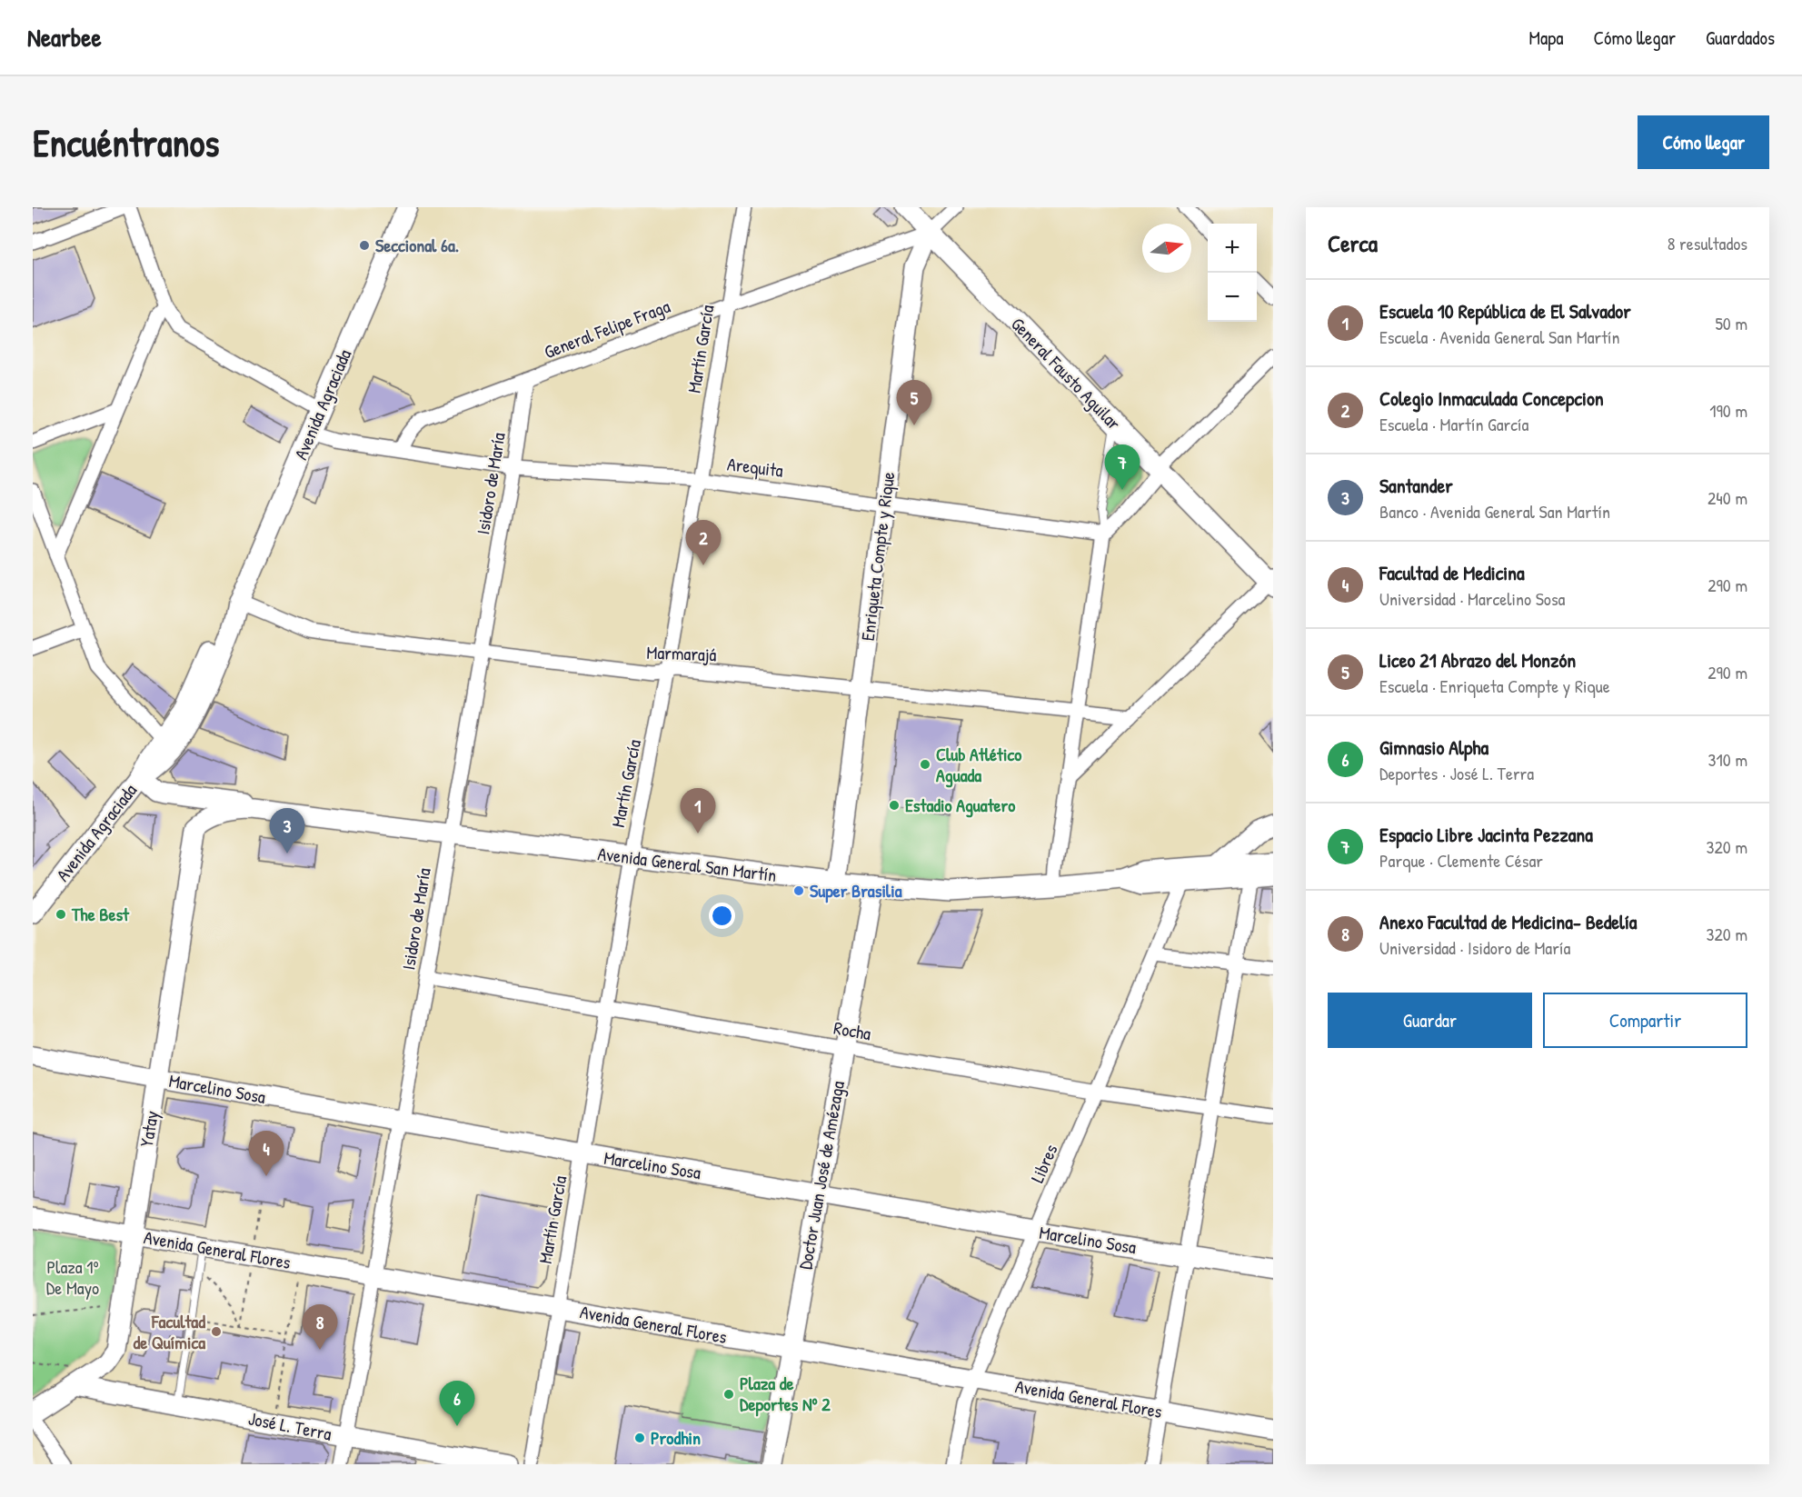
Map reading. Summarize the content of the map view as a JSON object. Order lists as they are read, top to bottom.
{
  "streets": {
    "street": [
      "General Felipe Fraga",
      "Martín García",
      "General Fausto Aguilar",
      "Avenida Agraciada",
      "Arequita",
      "Isidoro de María",
      "Enriqueta Compte y Rique",
      "Marmarajá",
      "Avenida General San Martín",
      "Rocha",
      "Marcelino Sosa",
      "Yatay",
      "Libres",
      "Doctor Juan José de Amézaga",
      "Avenida General Flores",
      "José L. Terra"
    ]
  },
  "crossings": [
    ["General Felipe Fraga", "Martín García"],
    ["General Felipe Fraga", "General Fausto Aguilar"],
    ["General Felipe Fraga", "Arequita"],
    ["General Felipe Fraga", "Isidoro de María"],
    ["General Felipe Fraga", "Enriqueta Compte y Rique"],
    ["Martín García", "Arequita"],
    ["Martín García", "Marmarajá"],
    ["Martín García", "Avenida General San Martín"],
    ["Martín García", "Rocha"],
    ["Martín García", "Marcelino Sosa"],
    ["Martín García", "Avenida General Flores"],
    ["General Fausto Aguilar", "Enriqueta Compte y Rique"],
    ["Avenida Agraciada", "Marmarajá"],
    ["Avenida Agraciada", "Avenida General San Martín"],
    ["Arequita", "Isidoro de María"],
    ["Arequita", "Enriqueta Compte y Rique"],
    ["Isidoro de María", "Marmarajá"],
    ["Isidoro de María", "Avenida General San Martín"],
    ["Isidoro de María", "Rocha"],
    ["Isidoro de María", "Marcelino Sosa"],
    ["Isidoro de María", "Avenida General Flores"],
    ["Isidoro de María", "José L. Terra"],
    ["Enriqueta Compte y Rique", "Marmarajá"],
    ["Enriqueta Compte y Rique", "Avenida General San Martín"],
    ["Avenida General San Martín", "Yatay"],
    ["Avenida General San Martín", "Libres"],
    ["Avenida General San Martín", "Doctor Juan José de Amézaga"],
    ["Rocha", "Libres"],
    ["Rocha", "Doctor Juan José de Amézaga"],
    ["Marcelino Sosa", "Yatay"],
    ["Marcelino Sosa", "Libres"],
    ["Marcelino Sosa", "Doctor Juan José de Amézaga"],
    ["Yatay", "Avenida General Flores"],
    ["Yatay", "José L. Terra"],
    ["Libres", "Avenida General Flores"],
    ["Doctor Juan José de Amézaga", "Avenida General Flores"]
  ],
  "parks": ["Plaza 1º De Mayo"],
  "places": [
    "Seccional 6a.",
    "Club Atlético Aguada",
    "Estadio Aguatero",
    "Super Brasilia",
    "The Best",
    "Facultad de Química",
    "Plaza de Deportes Nº 2",
    "Prodhin"
  ],
  "north": "right",
  "page": {
    "header": "Nearbee",
    "nav": ["Mapa", "Cómo llegar", "Guardados"],
    "buttons": [
      "Cómo llegar",
      ["Guardar", "Compartir"]
    ],
    "title": "Encuéntranos",
    "heading": ["Cerca", "8 resultados"],
    "map_buttons": ["+", "−"],
    "list": [
      {
        "mark": "1",
        "name": "Escuela 10 República de El Salvador",
        "note": "Escuela · Avenida General San Martín",
        "value": "50 m"
      },
      {
        "mark": "2",
        "name": "Colegio Inmaculada Concepcion",
        "note": "Escuela · Martín García",
        "value": "190 m"
      },
      {
        "mark": "3",
        "name": "Santander",
        "note": "Banco · Avenida General San Martín",
        "value": "240 m"
      },
      {
        "mark": "4",
        "name": "Facultad de Medicina",
        "note": "Universidad · Marcelino Sosa",
        "value": "290 m"
      },
      {
        "mark": "5",
        "name": "Liceo 21 Abrazo del Monzón",
        "note": "Escuela · Enriqueta Compte y Rique",
        "value": "290 m"
      },
      {
        "mark": "6",
        "name": "Gimnasio Alpha",
        "note": "Deportes · José L. Terra",
        "value": "310 m"
      },
      {
        "mark": "7",
        "name": "Espacio Libre Jacinta Pezzana",
        "note": "Parque · Clemente César",
        "value": "320 m"
      },
      {
        "mark": "8",
        "name": "Anexo Facultad de Medicina- Bedelía",
        "note": "Universidad · Isidoro de María",
        "value": "320 m"
      }
    ],
    "pins": [
      "5",
      "7",
      "2",
      "1",
      "3",
      "4",
      "8",
      "6"
    ]
  }
}
